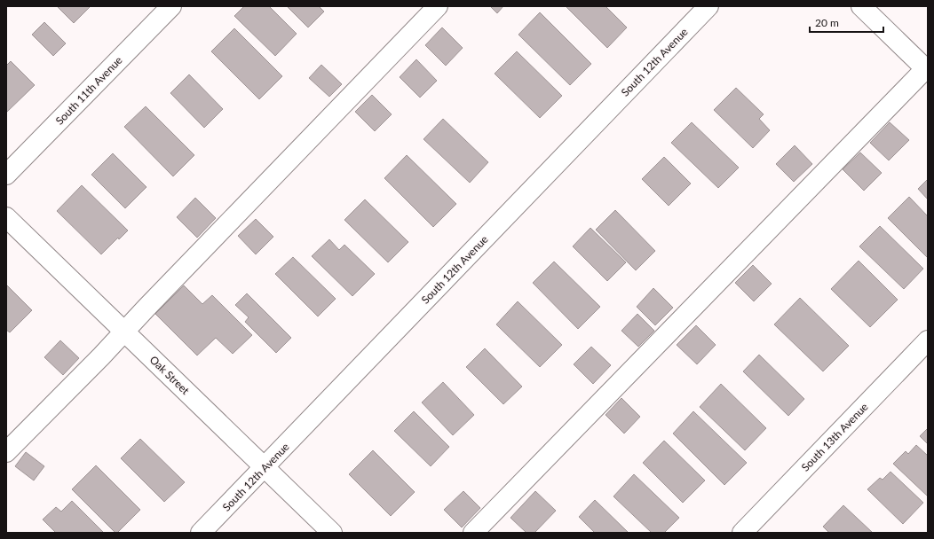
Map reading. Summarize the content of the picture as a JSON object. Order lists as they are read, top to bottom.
{
  "streets": {
    "street": [
      "South 12th Avenue",
      "South 11th Avenue",
      "Oak Street",
      "South 13th Avenue"
    ]
  },
  "crossings": [
    ["South 12th Avenue", "Oak Street"]
  ],
  "scale_bar": "20 m"
}
